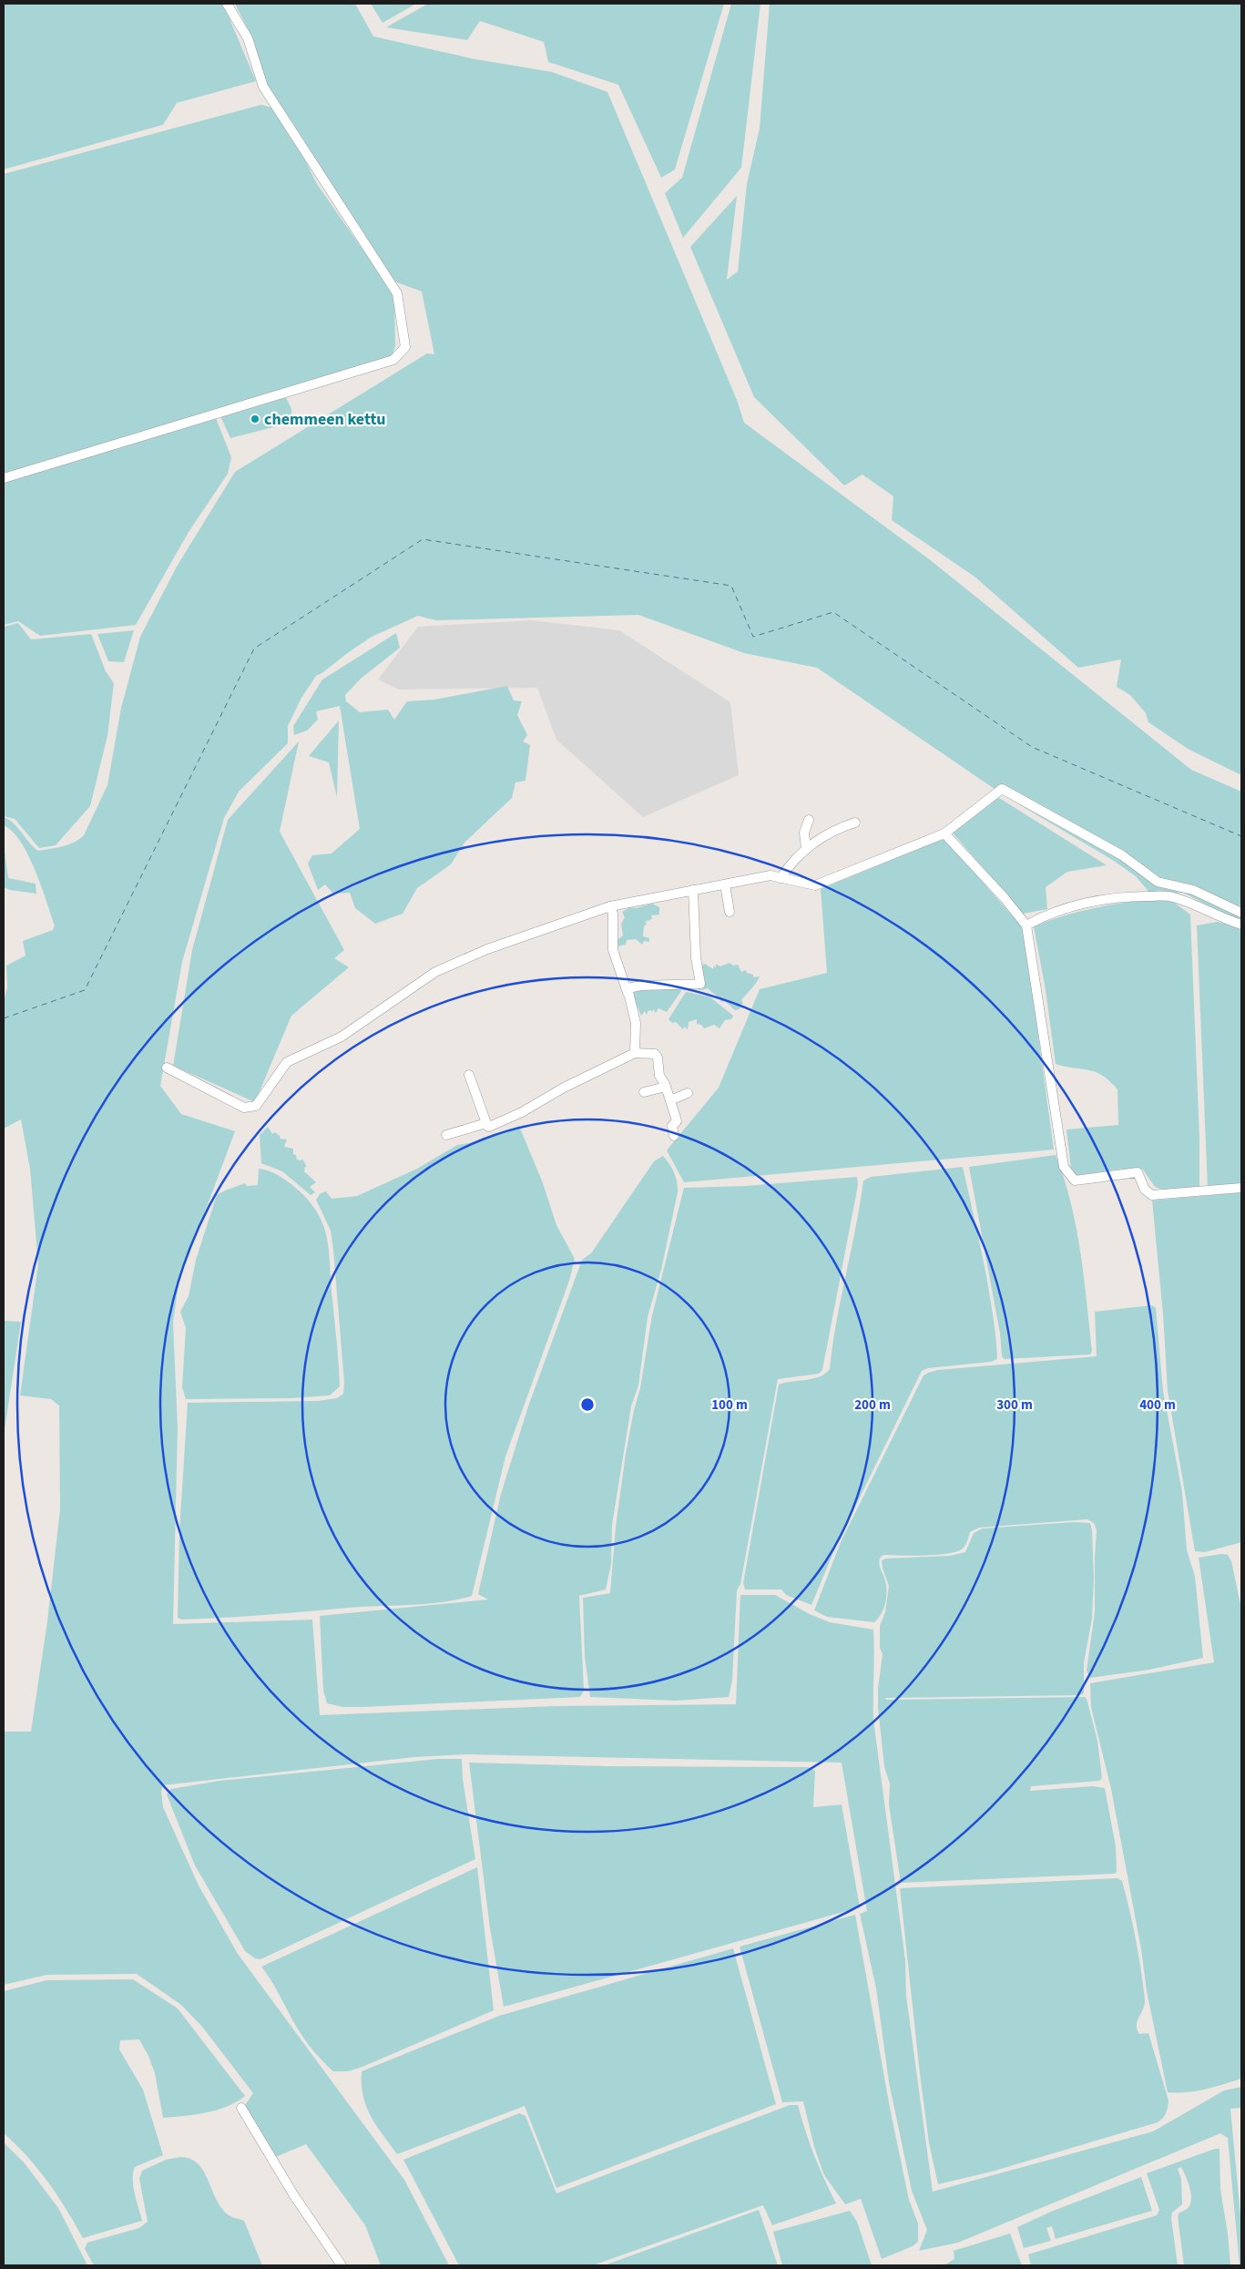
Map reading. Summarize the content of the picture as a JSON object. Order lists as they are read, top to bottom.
{
  "places": ["chemmeen kettu"],
  "rings": [
    "100 m",
    "200 m",
    "300 m",
    "400 m"
  ]
}
